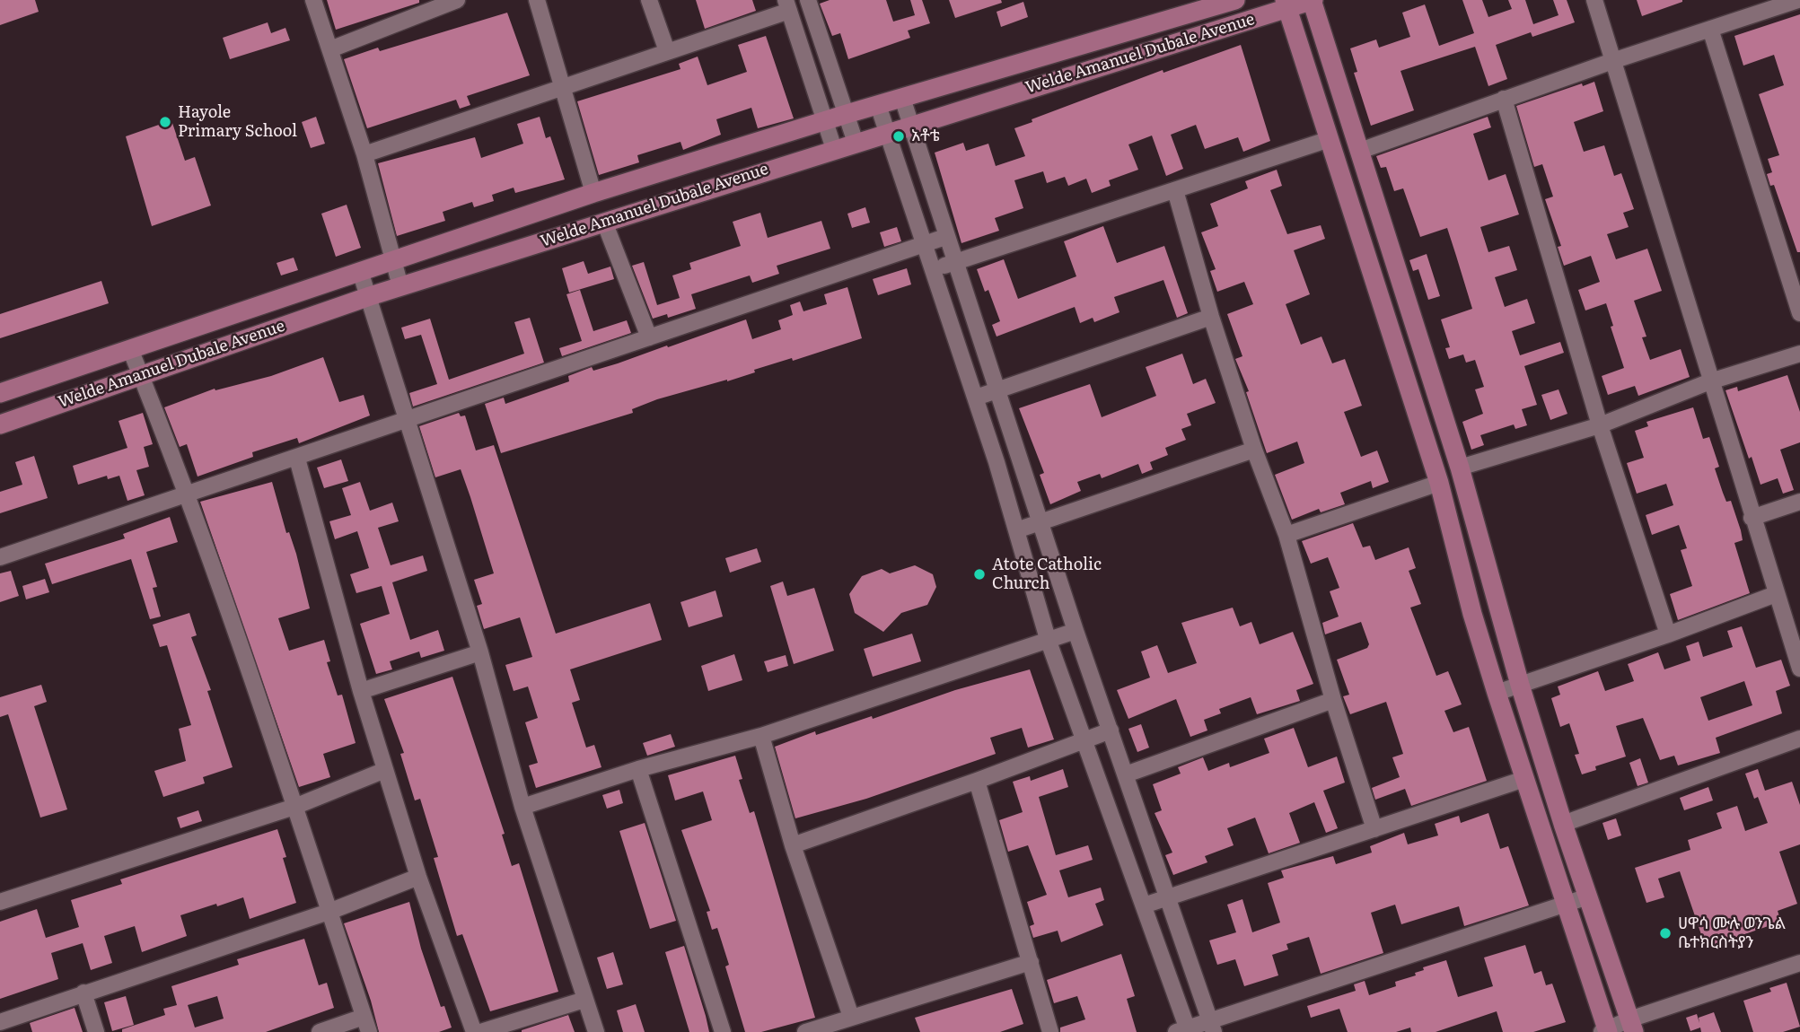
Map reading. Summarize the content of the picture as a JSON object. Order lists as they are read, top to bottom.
{
  "streets": {
    "main road": ["Welde Amanuel Dubale Avenue"]
  },
  "places": [
    "Hayole Primary School",
    "አቶቴ",
    "Atote Catholic Church",
    "ሀዋሳ ሙሉ ወንጌል ቤተክርስትያን"
  ]
}
